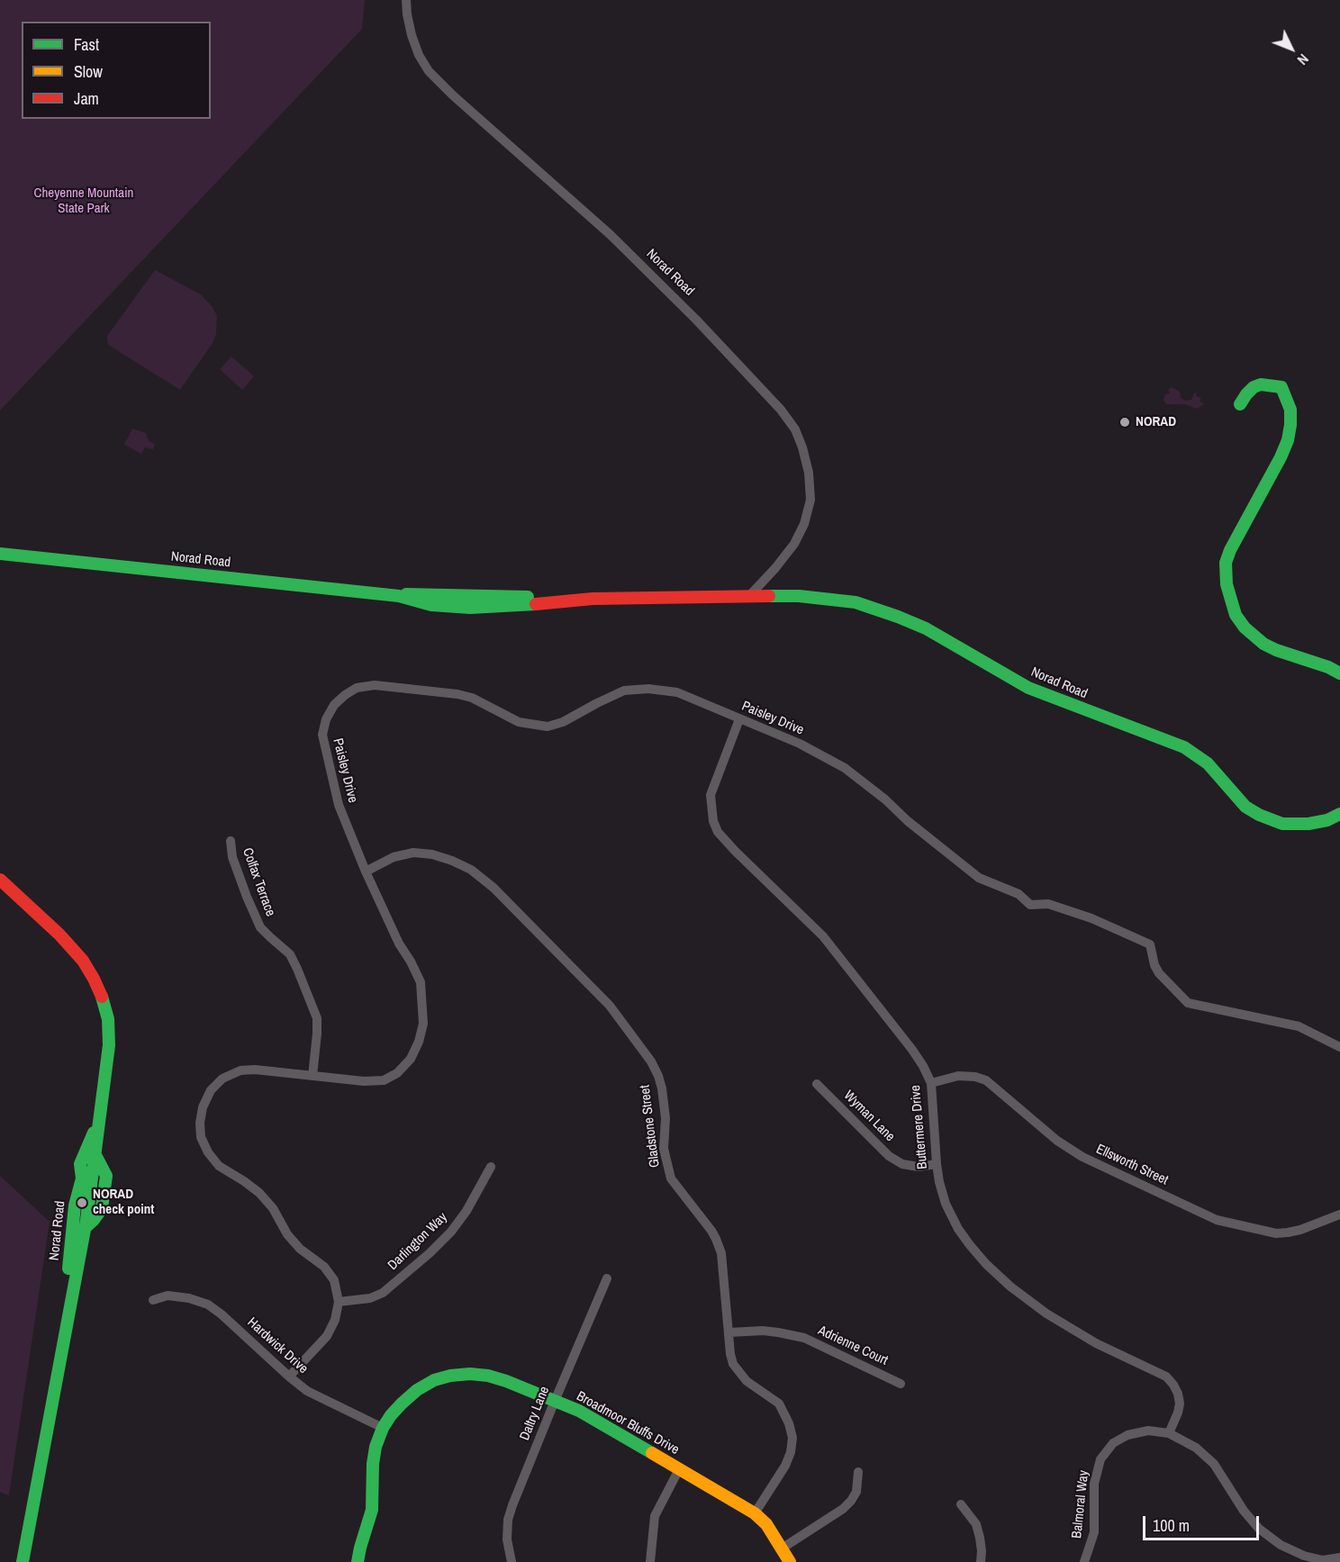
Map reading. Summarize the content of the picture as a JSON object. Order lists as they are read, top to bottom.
{
  "streets": {
    "street": [
      "Norad Road",
      "Paisley Drive",
      "Colfax Terrace",
      "Wyman Lane",
      "Gladstone Street",
      "Buttermere Drive",
      "Ellsworth Street",
      "Darlington Way",
      "Hardwick Drive",
      "Adrienne Court",
      "Daltry Lane",
      "Broadmoor Bluffs Drive",
      "Balmoral Way"
    ]
  },
  "crossings": [
    ["Paisley Drive", "Colfax Terrace"],
    ["Paisley Drive", "Gladstone Street"],
    ["Paisley Drive", "Buttermere Drive"],
    ["Paisley Drive", "Darlington Way"],
    ["Wyman Lane", "Buttermere Drive"],
    ["Gladstone Street", "Adrienne Court"],
    ["Gladstone Street", "Broadmoor Bluffs Drive"],
    ["Buttermere Drive", "Ellsworth Street"],
    ["Buttermere Drive", "Balmoral Way"],
    ["Hardwick Drive", "Broadmoor Bluffs Drive"],
    ["Daltry Lane", "Broadmoor Bluffs Drive"]
  ],
  "parks": ["Cheyenne Mountain State Park"],
  "places": ["NORAD", "NORAD check point"],
  "legend": ["Fast", "Slow", "Jam"],
  "scale_bar": "100 m",
  "north": "bottom right"
}
